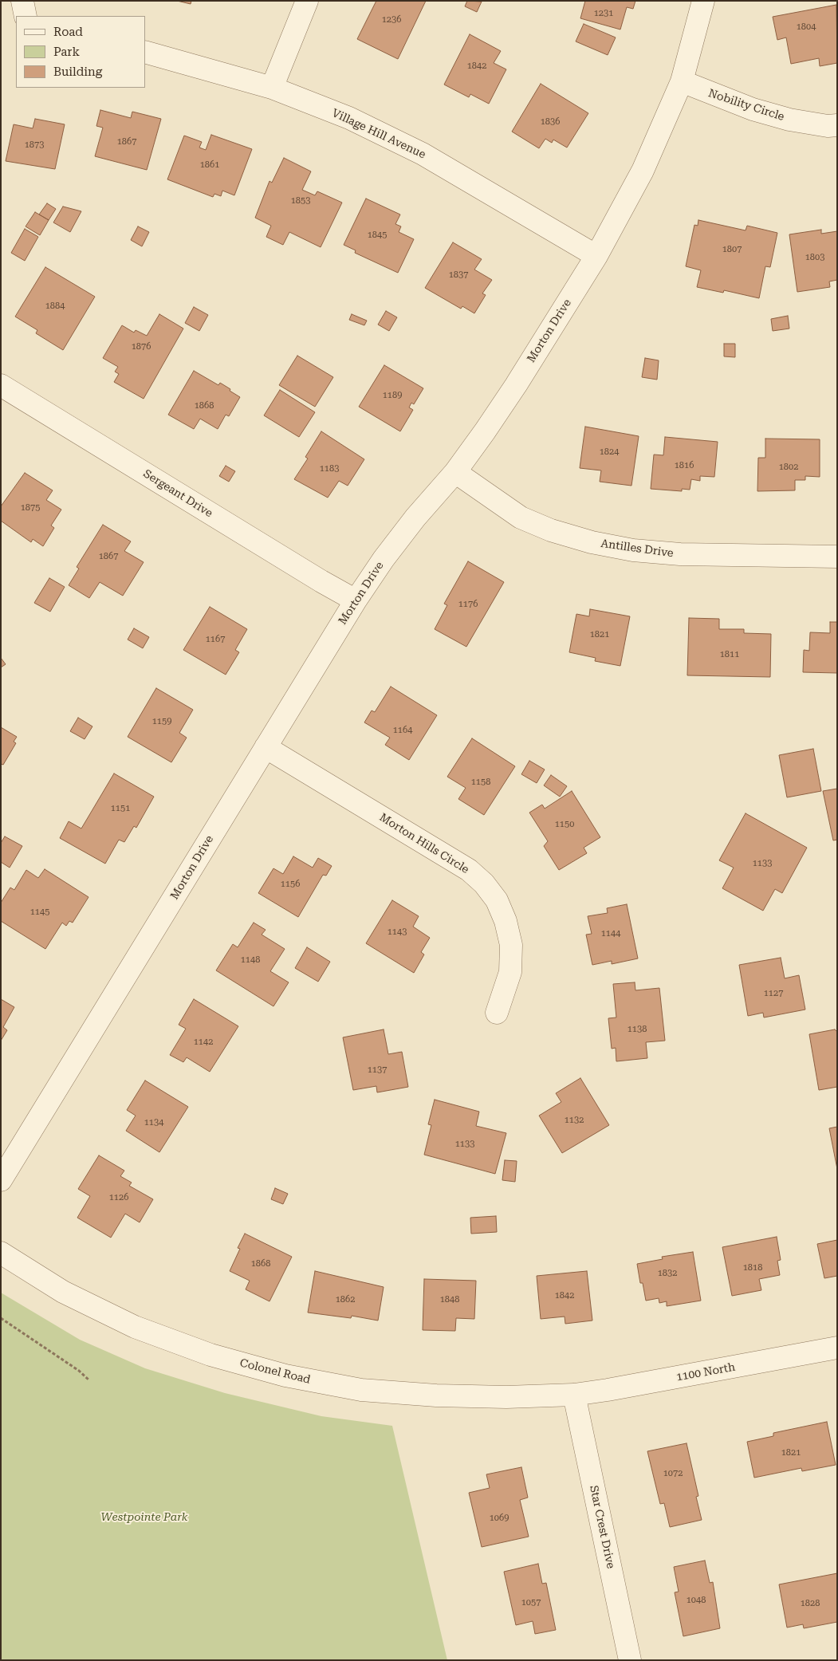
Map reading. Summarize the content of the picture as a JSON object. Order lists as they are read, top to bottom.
{
  "streets": {
    "street": [
      "Nobility Circle",
      "Village Hill Avenue",
      "Morton Drive",
      "Sergeant Drive",
      "Antilles Drive",
      "Morton Hills Circle",
      "Colonel Road",
      "1100 North",
      "Star Crest Drive"
    ]
  },
  "crossings": [
    ["Nobility Circle", "Morton Drive"],
    ["Village Hill Avenue", "Morton Drive"],
    ["Morton Drive", "Sergeant Drive"],
    ["Morton Drive", "Antilles Drive"],
    ["Morton Drive", "Morton Hills Circle"],
    ["Colonel Road", "1100 North"],
    ["Colonel Road", "Star Crest Drive"],
    ["1100 North", "Star Crest Drive"]
  ],
  "parks": ["Westpointe Park"],
  "house_numbers": [
    "1231",
    "1236",
    "1804",
    "1842",
    "1836",
    "1867",
    "1873",
    "1861",
    "1853",
    "1845",
    "1807",
    "1803",
    "1837",
    "1884",
    "1876",
    "1189",
    "1868",
    "1824",
    "1816",
    "1802",
    "1183",
    "1875",
    "1867",
    "1176",
    "1821",
    "1167",
    "1811",
    "1159",
    "1164",
    "1158",
    "1151",
    "1150",
    "1133",
    "1156",
    "1145",
    "1143",
    "1144",
    "1148",
    "1127",
    "1138",
    "1142",
    "1137",
    "1132",
    "1134",
    "1133",
    "1126",
    "1868",
    "1818",
    "1832",
    "1842",
    "1862",
    "1848",
    "1821",
    "1072",
    "1069",
    "1048",
    "1057",
    "1828"
  ],
  "legend": ["Road", "Park", "Building"]
}
